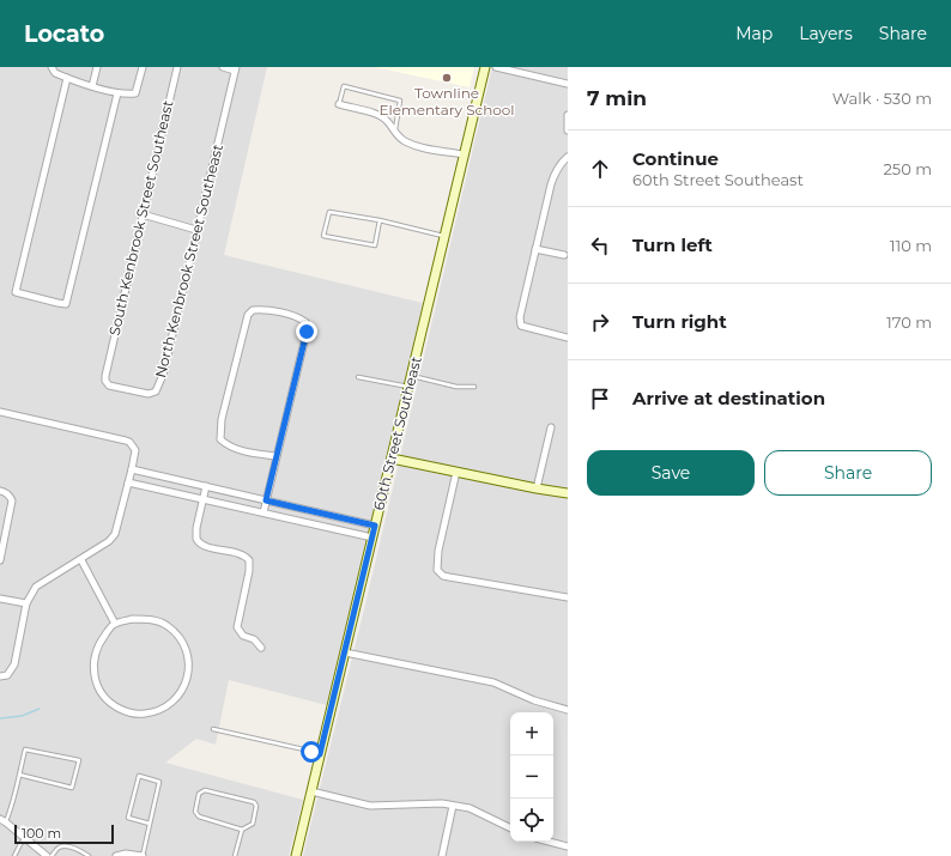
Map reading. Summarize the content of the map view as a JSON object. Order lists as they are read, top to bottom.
{
  "streets": {
    "main road": ["60th Street Southeast"],
    "street": ["South Kenbrook Street Southeast", "North Kenbrook Street Southeast"]
  },
  "crossings": [
    ["South Kenbrook Street Southeast", "North Kenbrook Street Southeast"]
  ],
  "places": ["Townline Elementary School"],
  "scale_bar": "100 m",
  "page": {
    "header": "Locato",
    "nav": ["Map", "Layers", "Share"],
    "heading": ["7 min", "Walk · 530 m"],
    "list": [
      ["Continue", "60th Street Southeast", "250 m"],
      ["Turn left", "110 m"],
      ["Turn right", "170 m"],
      "Arrive at destination"
    ],
    "buttons": ["Save", "Share"],
    "map_buttons": ["+", "−"],
    "scale": "100 m"
  }
}
